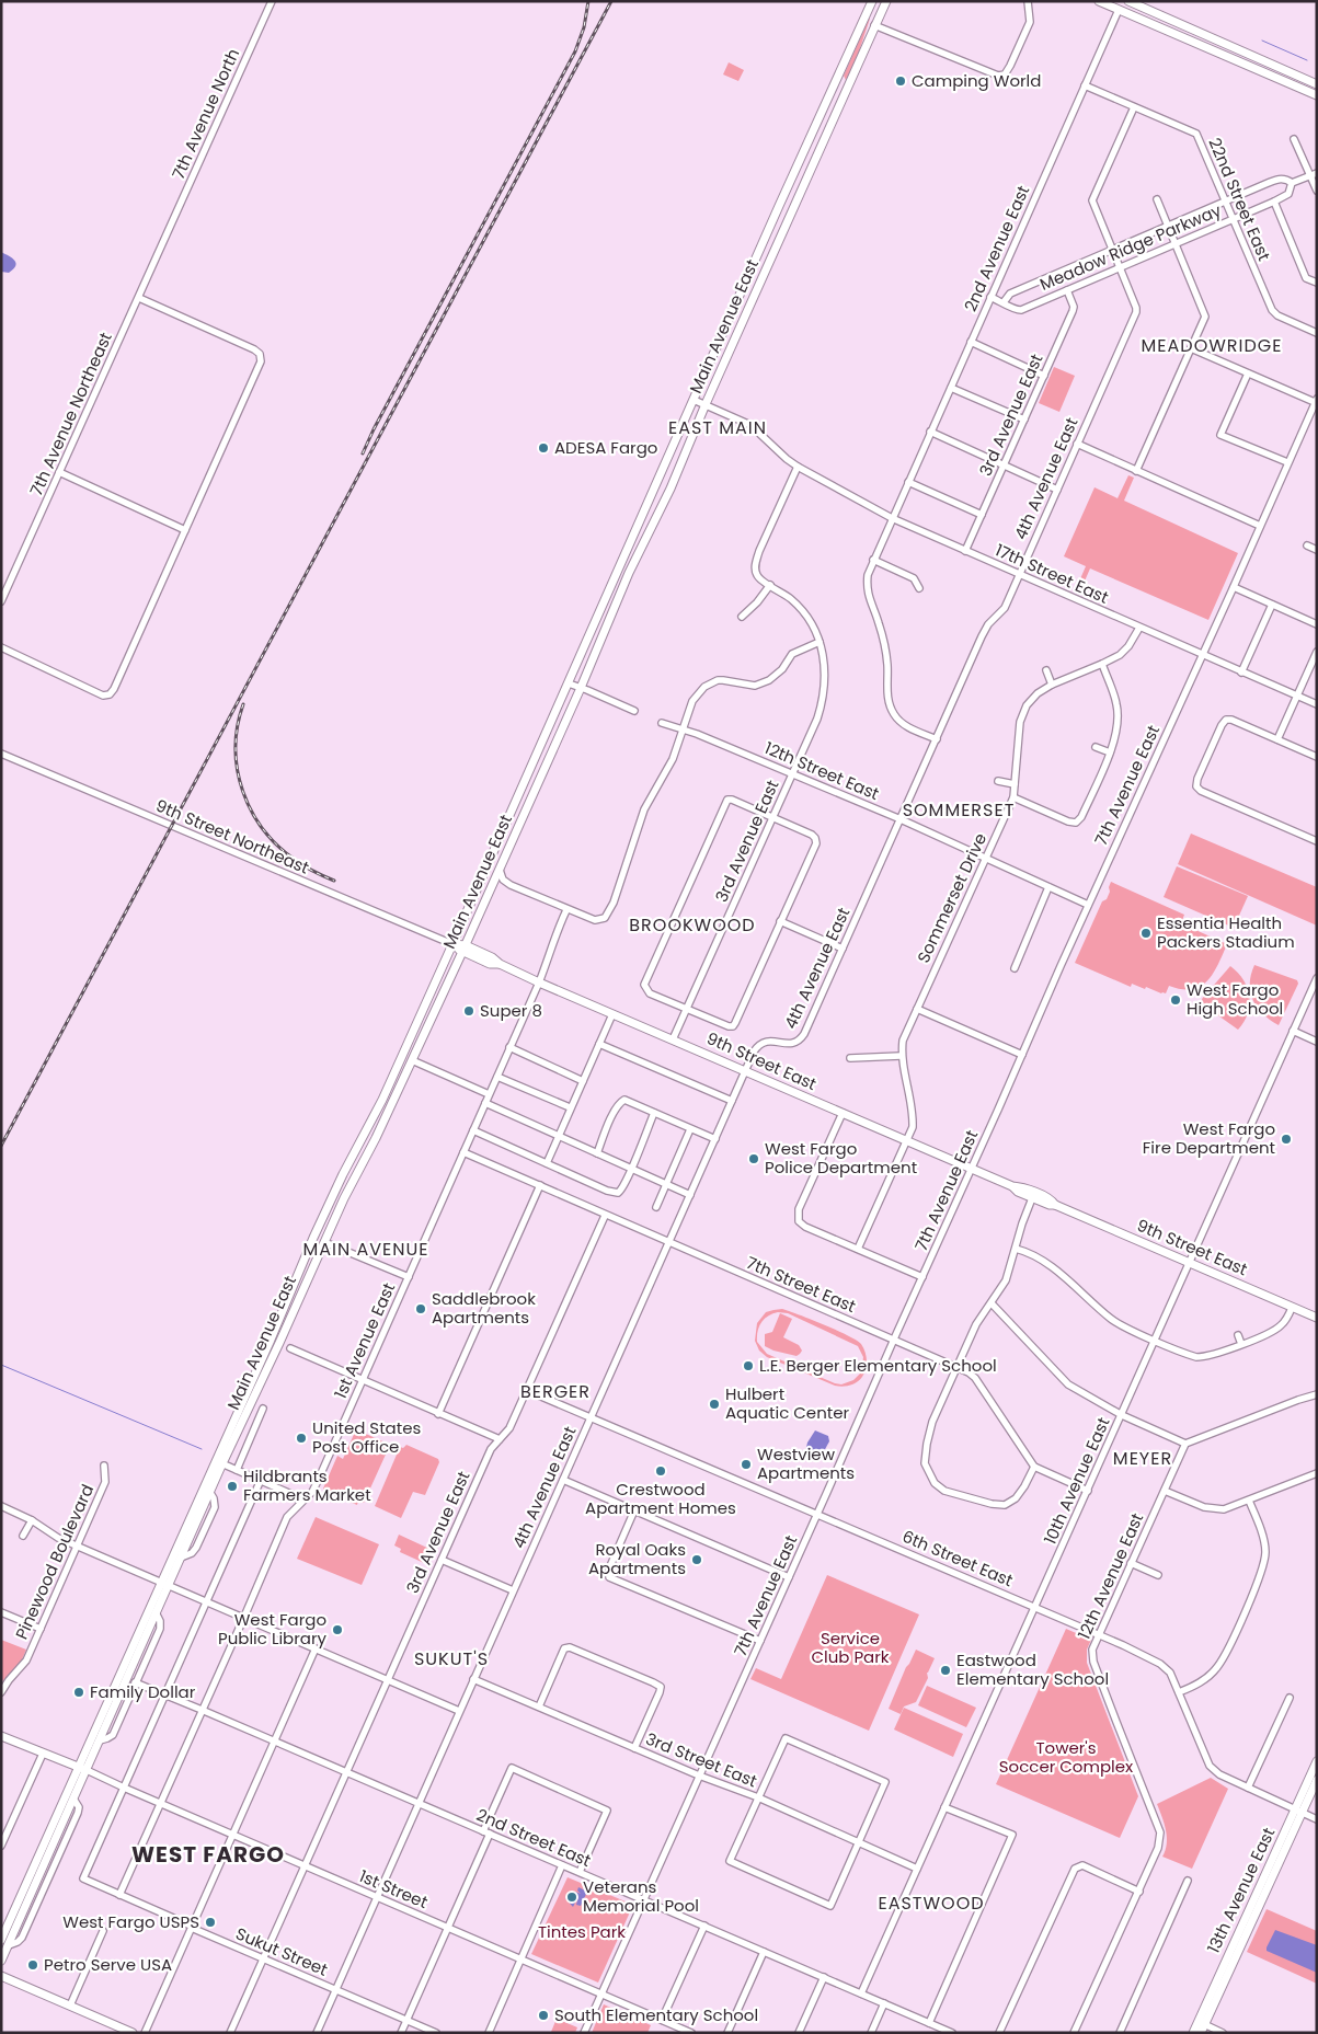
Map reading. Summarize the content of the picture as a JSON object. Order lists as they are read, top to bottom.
{
  "streets": {
    "main road": ["Main Avenue East", "9th Street East", "13th Avenue East"],
    "street": [
      "7th Avenue North",
      "22nd Street East",
      "Meadow Ridge Parkway",
      "2nd Avenue East",
      "7th Avenue Northeast",
      "3rd Avenue East",
      "4th Avenue East",
      "17th Street East",
      "12th Street East",
      "7th Avenue East",
      "9th Street Northeast",
      "Sommerset Drive",
      "7th Street East",
      "1st Avenue East",
      "10th Avenue East",
      "6th Street East",
      "Pinewood Boulevard",
      "12th Avenue East",
      "3rd Street East",
      "2nd Street East",
      "1st Street",
      "Sukut Street"
    ]
  },
  "crossings": [
    ["7th Avenue North", "7th Avenue Northeast"],
    ["22nd Street East", "Meadow Ridge Parkway"],
    ["22nd Street East", "2nd Avenue East"],
    ["22nd Street East", "4th Avenue East"],
    ["Meadow Ridge Parkway", "2nd Avenue East"],
    ["Meadow Ridge Parkway", "3rd Avenue East"],
    ["Meadow Ridge Parkway", "4th Avenue East"],
    ["2nd Avenue East", "17th Street East"],
    ["Main Avenue East", "17th Street East"],
    ["Main Avenue East", "9th Street Northeast"],
    ["Main Avenue East", "9th Street East"],
    ["Main Avenue East", "1st Street"],
    ["3rd Avenue East", "17th Street East"],
    ["3rd Avenue East", "12th Street East"],
    ["3rd Avenue East", "9th Street East"],
    ["3rd Avenue East", "7th Street East"],
    ["3rd Avenue East", "6th Street East"],
    ["3rd Avenue East", "2nd Street East"],
    ["3rd Avenue East", "1st Street"],
    ["3rd Avenue East", "Sukut Street"],
    ["4th Avenue East", "17th Street East"],
    ["4th Avenue East", "12th Street East"],
    ["4th Avenue East", "9th Street East"],
    ["4th Avenue East", "7th Street East"],
    ["4th Avenue East", "6th Street East"],
    ["4th Avenue East", "3rd Street East"],
    ["4th Avenue East", "2nd Street East"],
    ["4th Avenue East", "1st Street"],
    ["4th Avenue East", "Sukut Street"],
    ["17th Street East", "7th Avenue East"],
    ["17th Street East", "Sommerset Drive"],
    ["12th Street East", "7th Avenue East"],
    ["12th Street East", "Sommerset Drive"],
    ["7th Avenue East", "9th Street East"],
    ["7th Avenue East", "7th Street East"],
    ["7th Avenue East", "6th Street East"],
    ["7th Avenue East", "3rd Street East"],
    ["7th Avenue East", "2nd Street East"],
    ["7th Avenue East", "1st Street"],
    ["9th Street Northeast", "9th Street East"],
    ["Sommerset Drive", "9th Street East"],
    ["9th Street East", "1st Avenue East"],
    ["9th Street East", "10th Avenue East"],
    ["7th Street East", "1st Avenue East"],
    ["1st Avenue East", "2nd Street East"],
    ["1st Avenue East", "1st Street"],
    ["1st Avenue East", "Sukut Street"],
    ["10th Avenue East", "6th Street East"],
    ["10th Avenue East", "3rd Street East"],
    ["10th Avenue East", "2nd Street East"],
    ["6th Street East", "12th Avenue East"],
    ["6th Street East", "13th Avenue East"],
    ["1st Street", "Sukut Street"]
  ],
  "districts": [
    "MEADOWRIDGE",
    "EAST MAIN",
    "SOMMERSET",
    "BROOKWOOD",
    "MAIN AVENUE",
    "BERGER",
    "MEYER",
    "SUKUT'S",
    "WEST FARGO",
    "EASTWOOD"
  ],
  "parks": ["Service Club Park", "Tower's Soccer Complex", "Tintes Park"],
  "places": [
    "Camping World",
    "ADESA Fargo",
    "Essentia Health Packers Stadium",
    "West Fargo High School",
    "Super 8",
    "West Fargo Fire Department",
    "West Fargo Police Department",
    "Saddlebrook Apartments",
    "L.E. Berger Elementary School",
    "Hulbert Aquatic Center",
    "United States Post Office",
    "Westview Apartments",
    "Crestwood Apartment Homes",
    "Hildbrants Farmers Market",
    "Royal Oaks Apartments",
    "West Fargo Public Library",
    "Eastwood Elementary School",
    "Family Dollar",
    "Veterans Memorial Pool",
    "West Fargo USPS",
    "Petro Serve USA",
    "South Elementary School"
  ]
}
